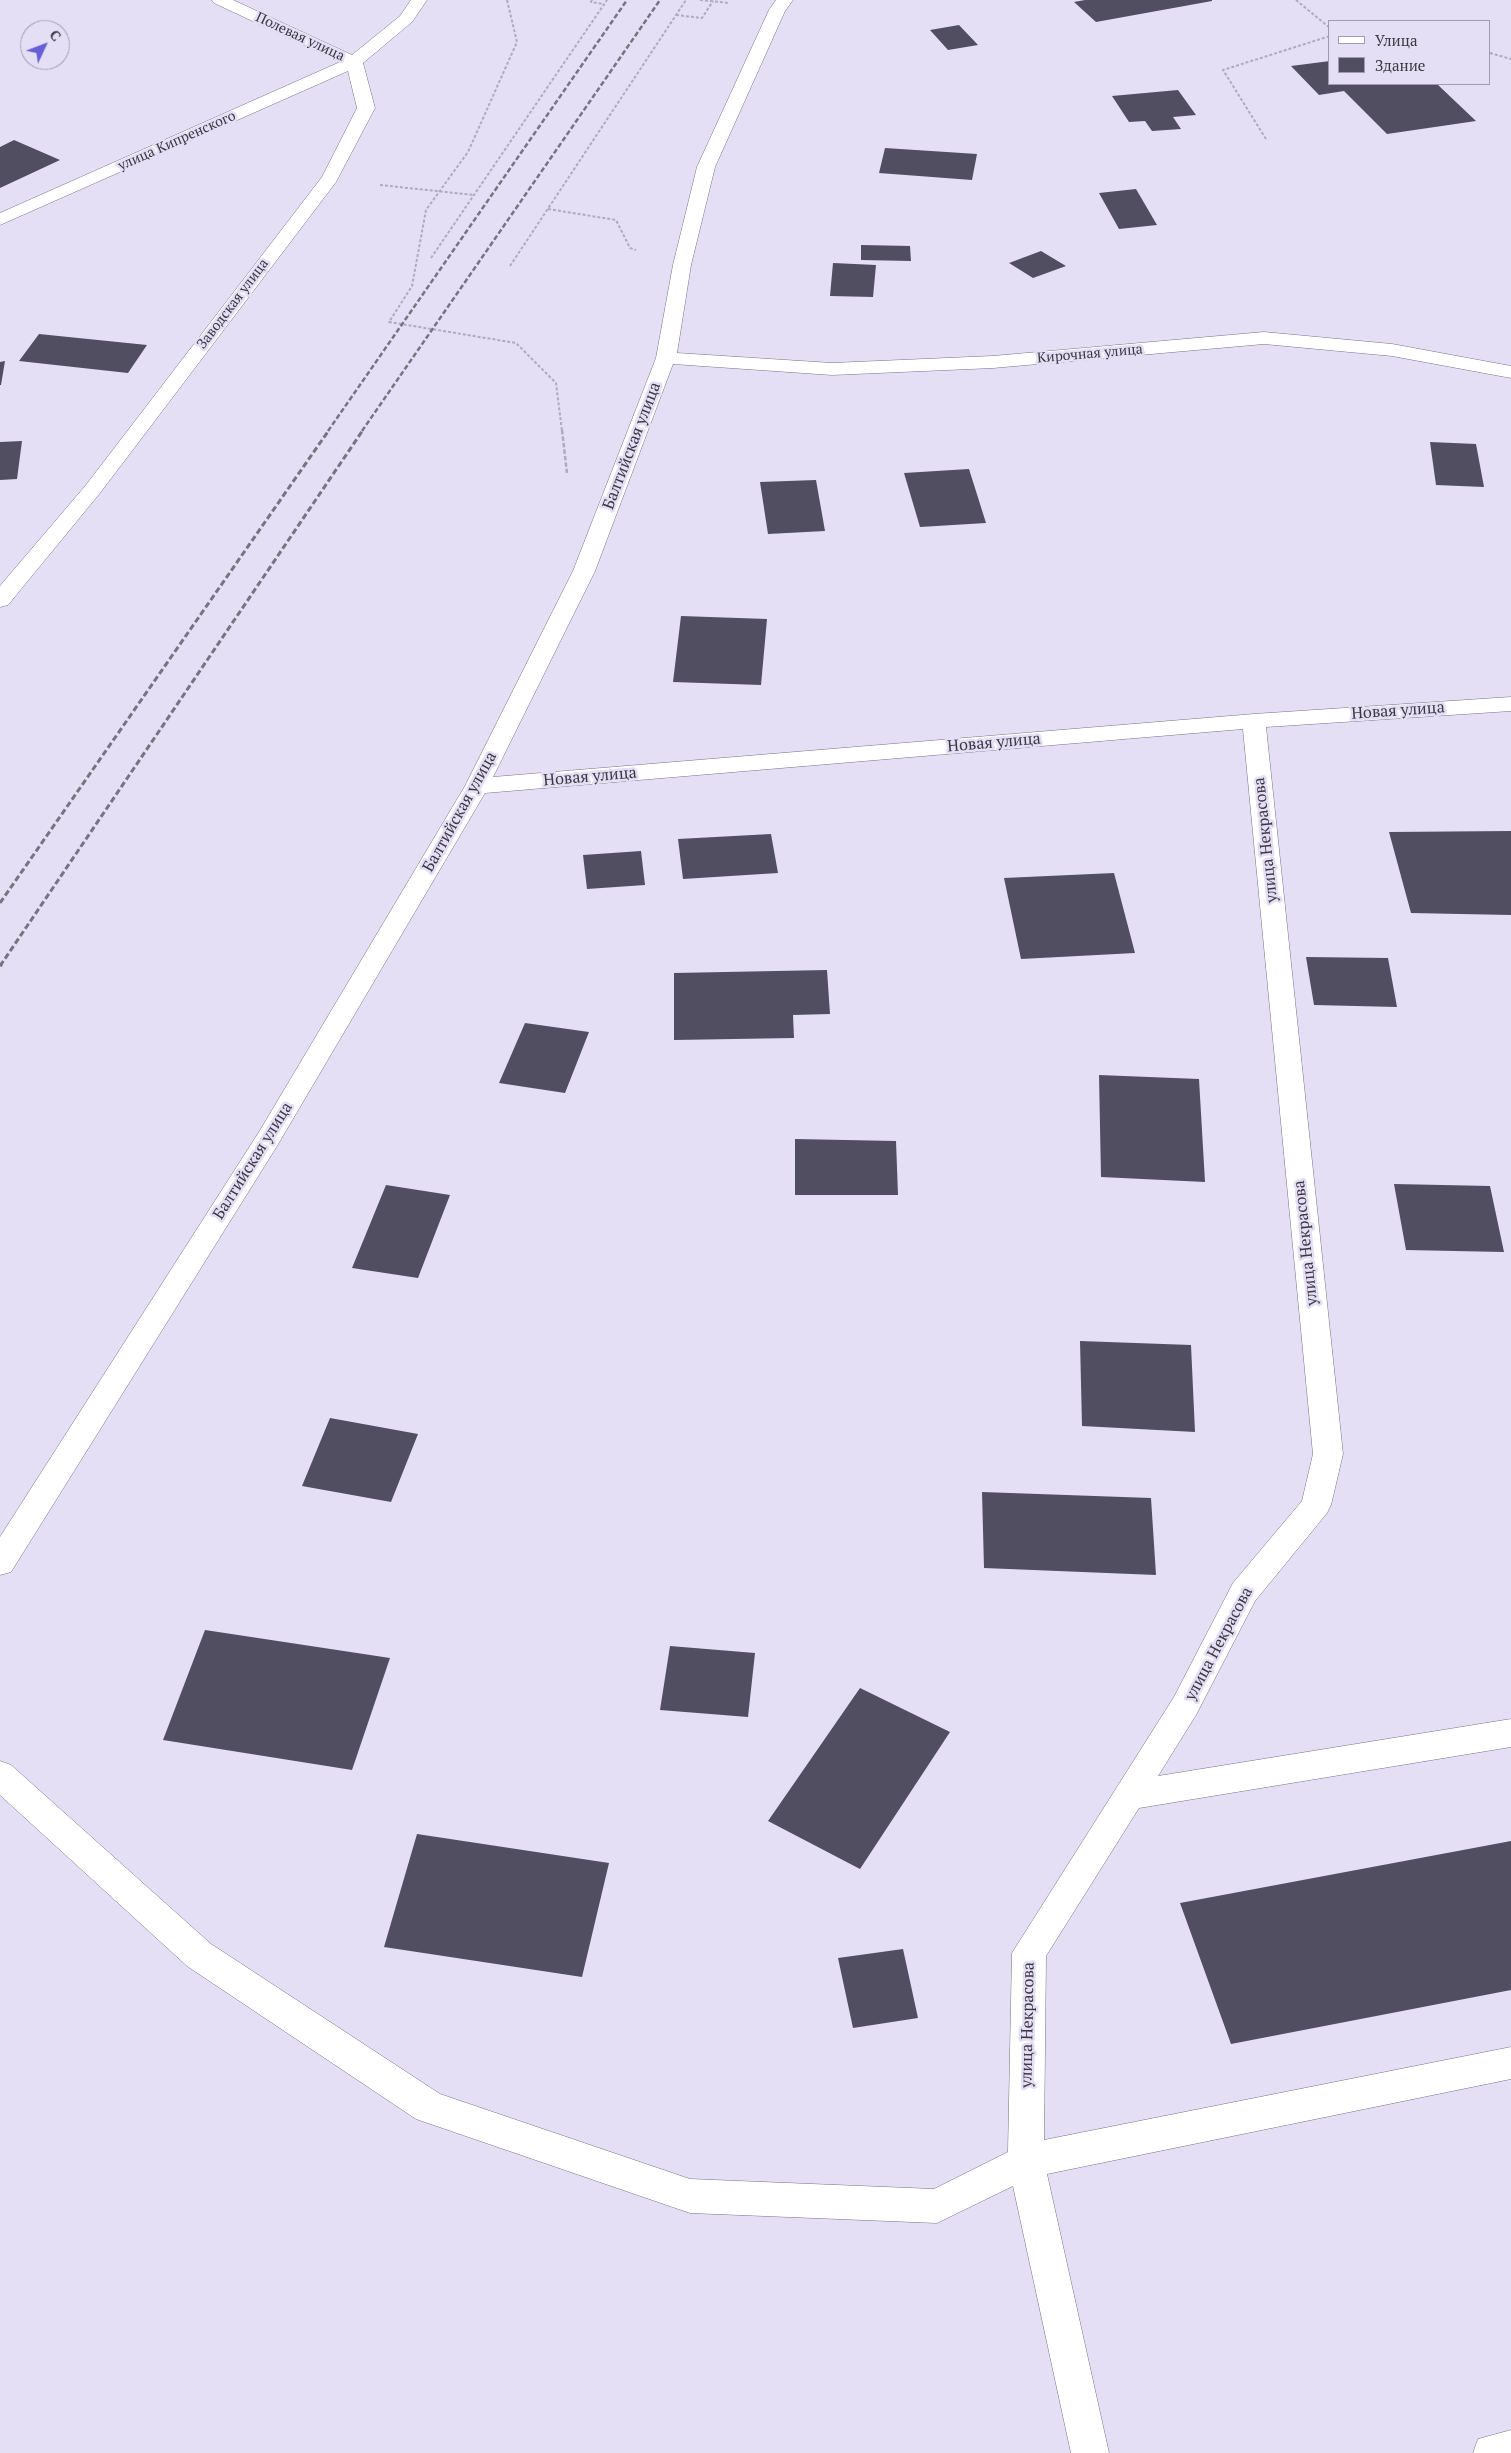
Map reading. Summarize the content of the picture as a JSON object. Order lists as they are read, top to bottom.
{
  "streets": {
    "street": [
      "Полевая улица",
      "улица Кипренского",
      "Заводская улица",
      "Кирочная улица",
      "Балтийская улица",
      "Новая улица",
      "улица Некрасова"
    ]
  },
  "crossings": [
    ["Полевая улица", "улица Кипренского"],
    ["Полевая улица", "Заводская улица"],
    ["улица Кипренского", "Заводская улица"],
    ["Кирочная улица", "Балтийская улица"],
    ["Балтийская улица", "Новая улица"],
    ["Новая улица", "улица Некрасова"]
  ],
  "legend": ["Улица", "Здание"],
  "north": "top right"
}
